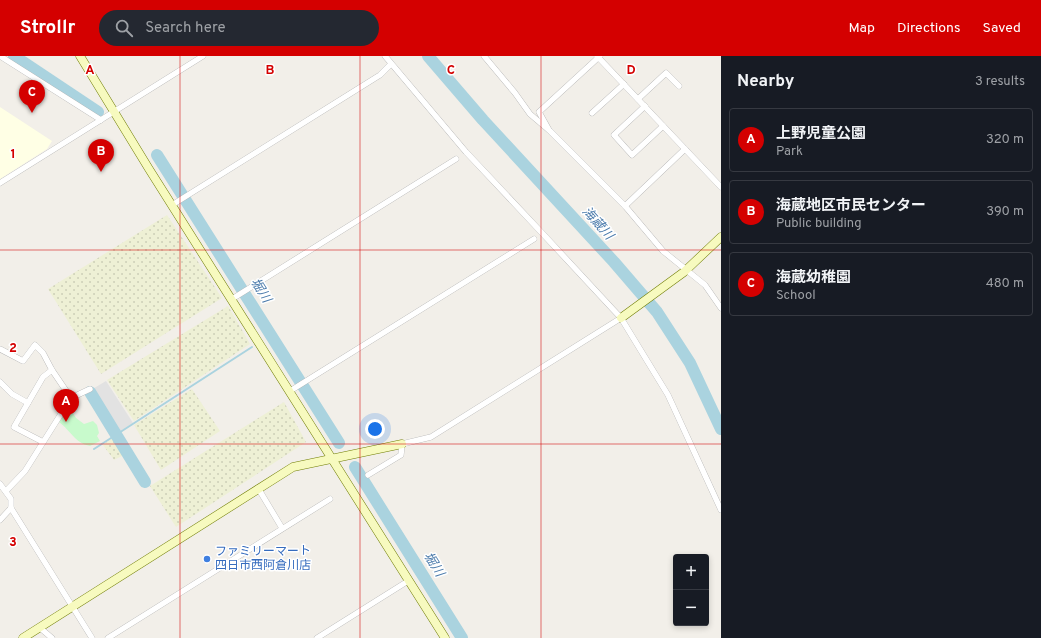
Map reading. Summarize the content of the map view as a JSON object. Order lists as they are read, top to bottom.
{
  "water": ["海蔵川", "堀川"],
  "places": ["ファミリーマート 四日市西阿倉川店"],
  "page": {
    "header": "Strollr",
    "search": "Search here",
    "nav": ["Map", "Directions", "Saved"],
    "heading": ["Nearby", "3 results"],
    "pins": ["C", "B", "A"],
    "list": [
      {
        "mark": "A",
        "name": "上野児童公園",
        "note": "Park",
        "value": "320 m"
      },
      {
        "mark": "B",
        "name": "海蔵地区市民センター",
        "note": "Public building",
        "value": "390 m"
      },
      {
        "mark": "C",
        "name": "海蔵幼稚園",
        "note": "School",
        "value": "480 m"
      }
    ],
    "map_buttons": ["+", "−"]
  },
  "grid": {
    "columns": [
      "A",
      "B",
      "C",
      "D"
    ],
    "rows": ["1", "2", "3"]
  }
}
